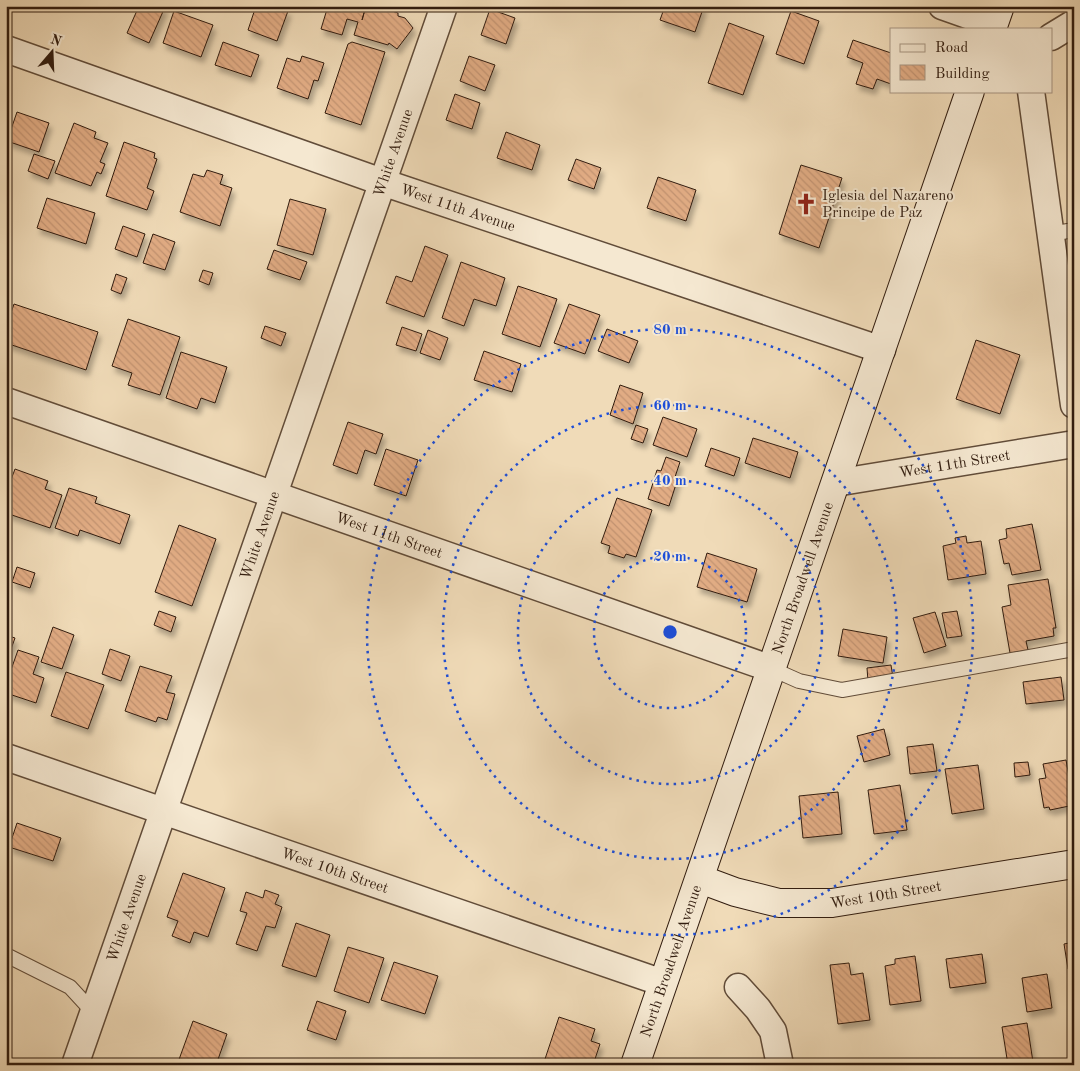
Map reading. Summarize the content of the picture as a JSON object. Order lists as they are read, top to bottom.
{
  "streets": {
    "main road": ["North Broadwell Avenue", "West 10th Street"],
    "street": ["White Avenue", "West 11th Avenue", "West 11th Street"]
  },
  "crossings": [
    ["White Avenue", "West 11th Avenue"],
    ["White Avenue", "West 11th Street"],
    ["White Avenue", "West 10th Street"],
    ["West 11th Avenue", "North Broadwell Avenue"],
    ["West 11th Street", "North Broadwell Avenue"],
    ["North Broadwell Avenue", "West 10th Street"]
  ],
  "places": {
    "church": ["Iglesia del Nazareno Principe de Paz"]
  },
  "legend": ["Road", "Building"],
  "north": "top",
  "rings": [
    "80 m",
    "60 m",
    "40 m",
    "20 m"
  ]
}
